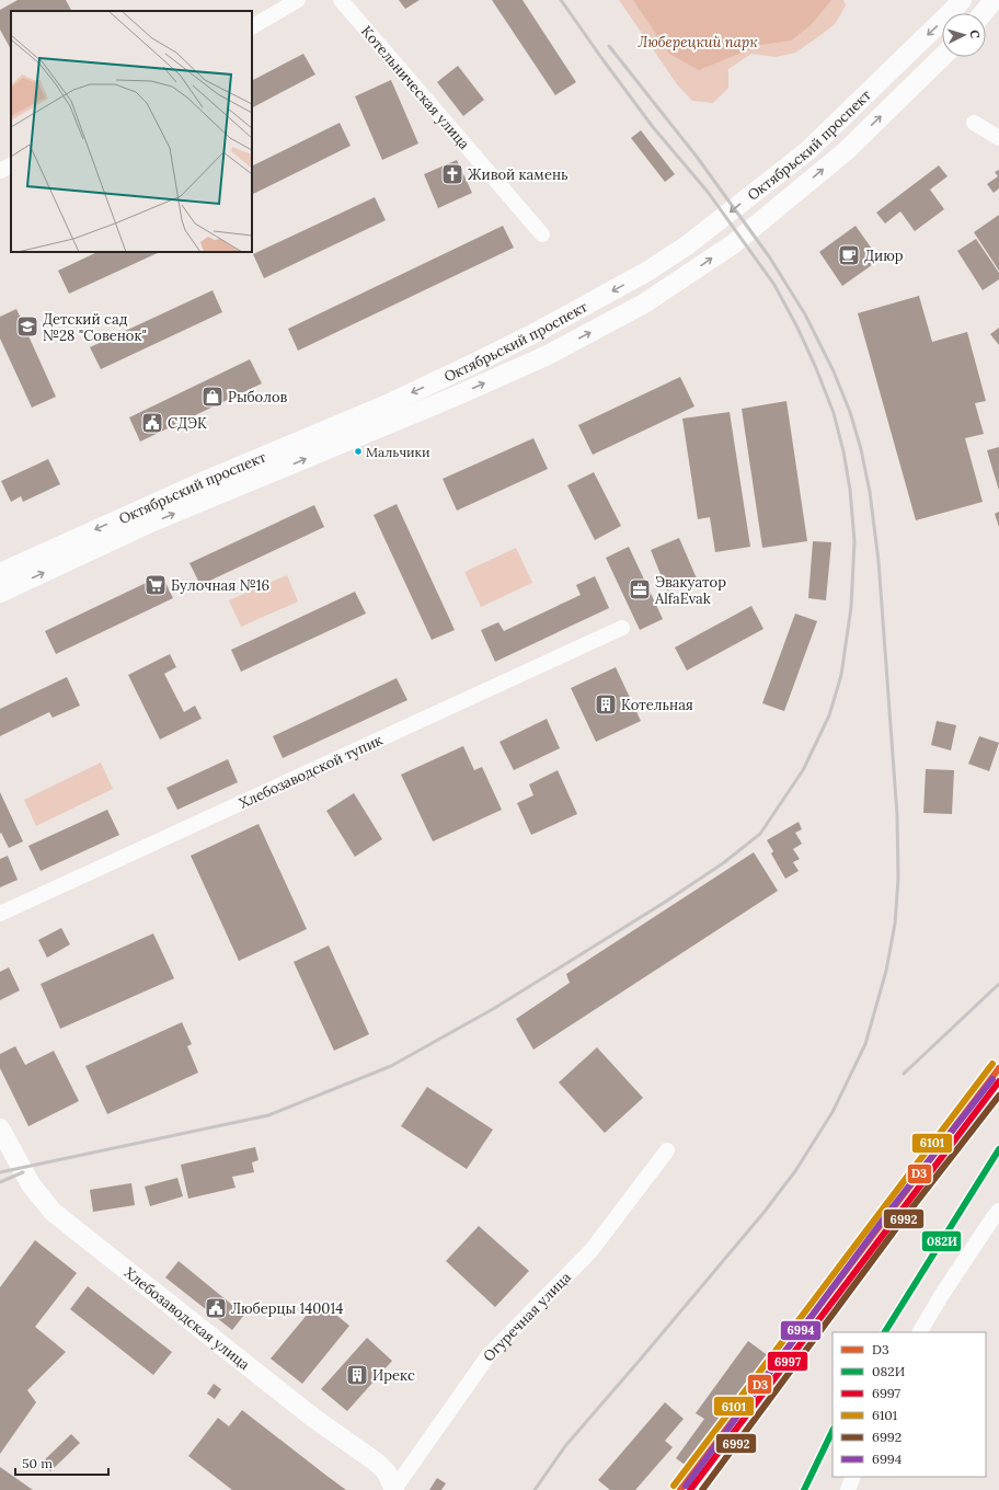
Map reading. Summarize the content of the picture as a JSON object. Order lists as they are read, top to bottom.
{
  "streets": {
    "main road": ["Октябрьский проспект", "Хлебозаводская улица"],
    "street": ["Котельническая улица", "Хлебозаводской тупик", "Огуречная улица"]
  },
  "crossings": [
    ["Огуречная улица", "Хлебозаводская улица"]
  ],
  "parks": ["Люберецкий парк"],
  "places": {
    "church": ["Живой камень"],
    "cafe": ["Диюр"],
    "school or university": ["Детский сад №28 \"Совенок\""],
    "shop": ["Рыболов"],
    "public building": ["СДЭК", "Люберцы 140014"],
    "other": ["Мальчики"],
    "supermarket": ["Булочная №16"],
    "office": ["Эвакуатор AlfaEvak"],
    "building": ["Котельная", "Ирекс"]
  },
  "lines": [
    "transit line 6101",
    "transit line D3",
    "transit line 6994",
    "transit line 6997",
    "transit line 6992",
    "transit line 082И"
  ],
  "legend": [
    "D3",
    "082И",
    "6997",
    "6101",
    "6992",
    "6994"
  ],
  "scale_bar": "50 m",
  "north": "right"
}
